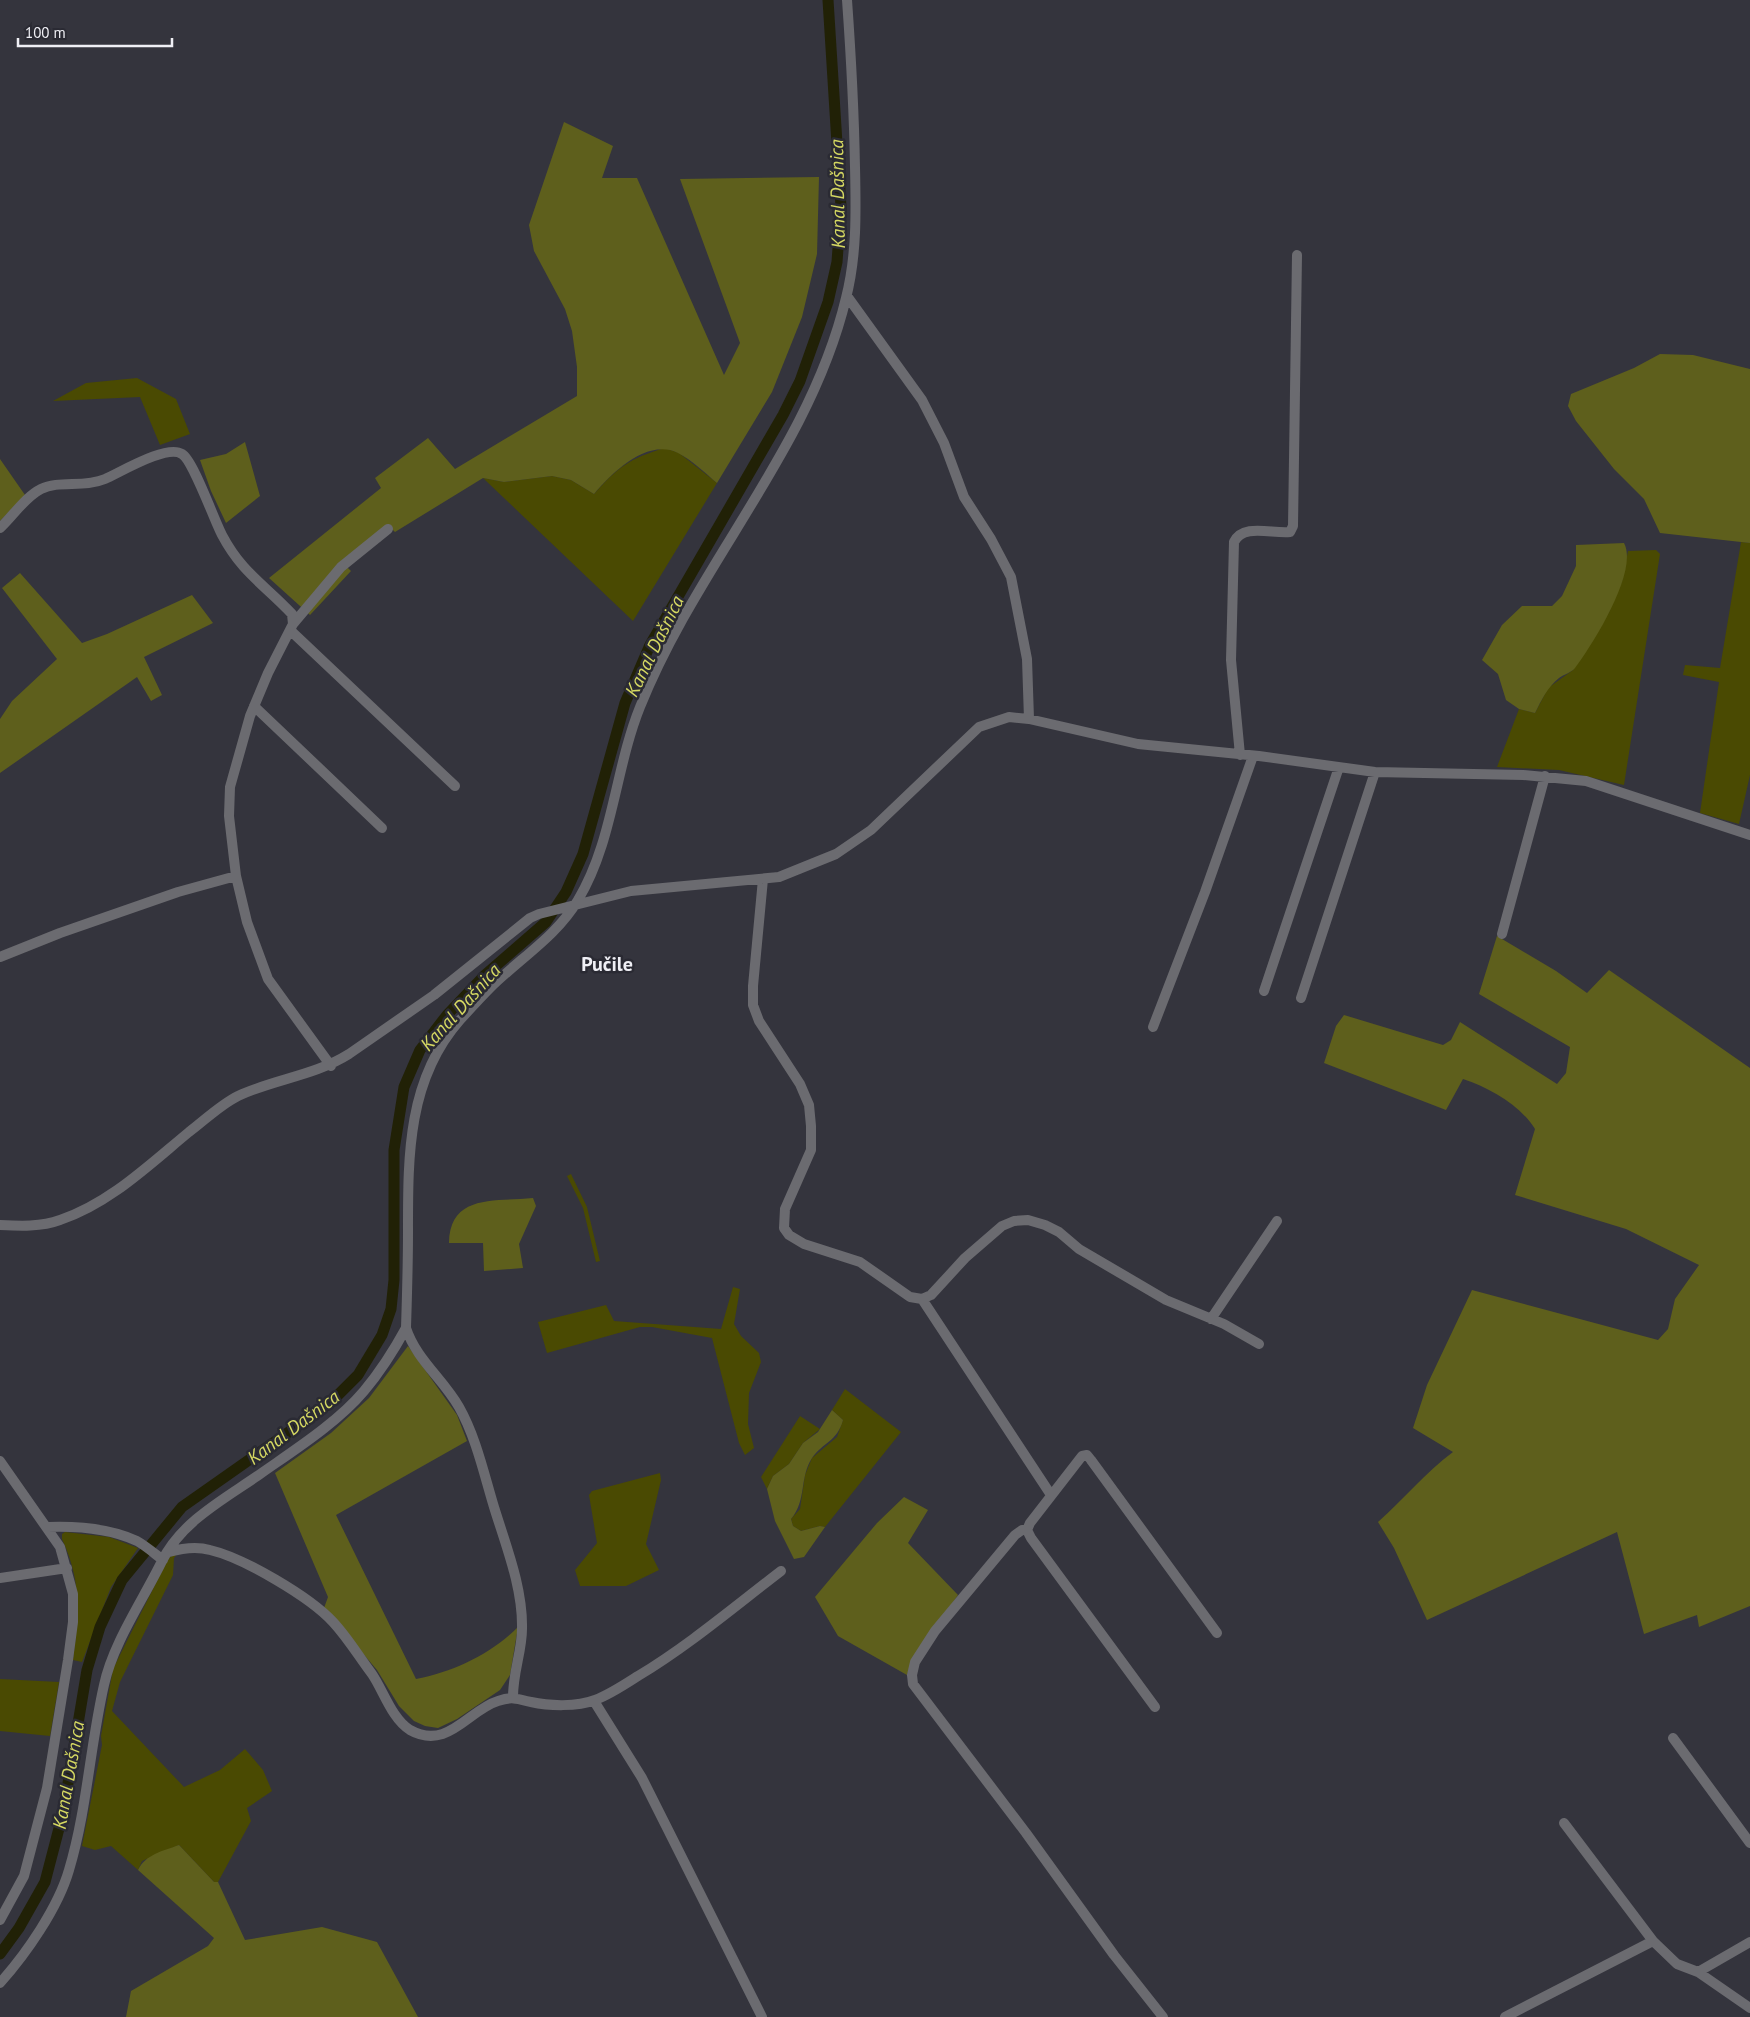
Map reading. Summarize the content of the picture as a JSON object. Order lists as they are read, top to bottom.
{
  "districts": ["Pučile"],
  "water": ["Kanal Dašnica"],
  "scale_bar": "100 m"
}
